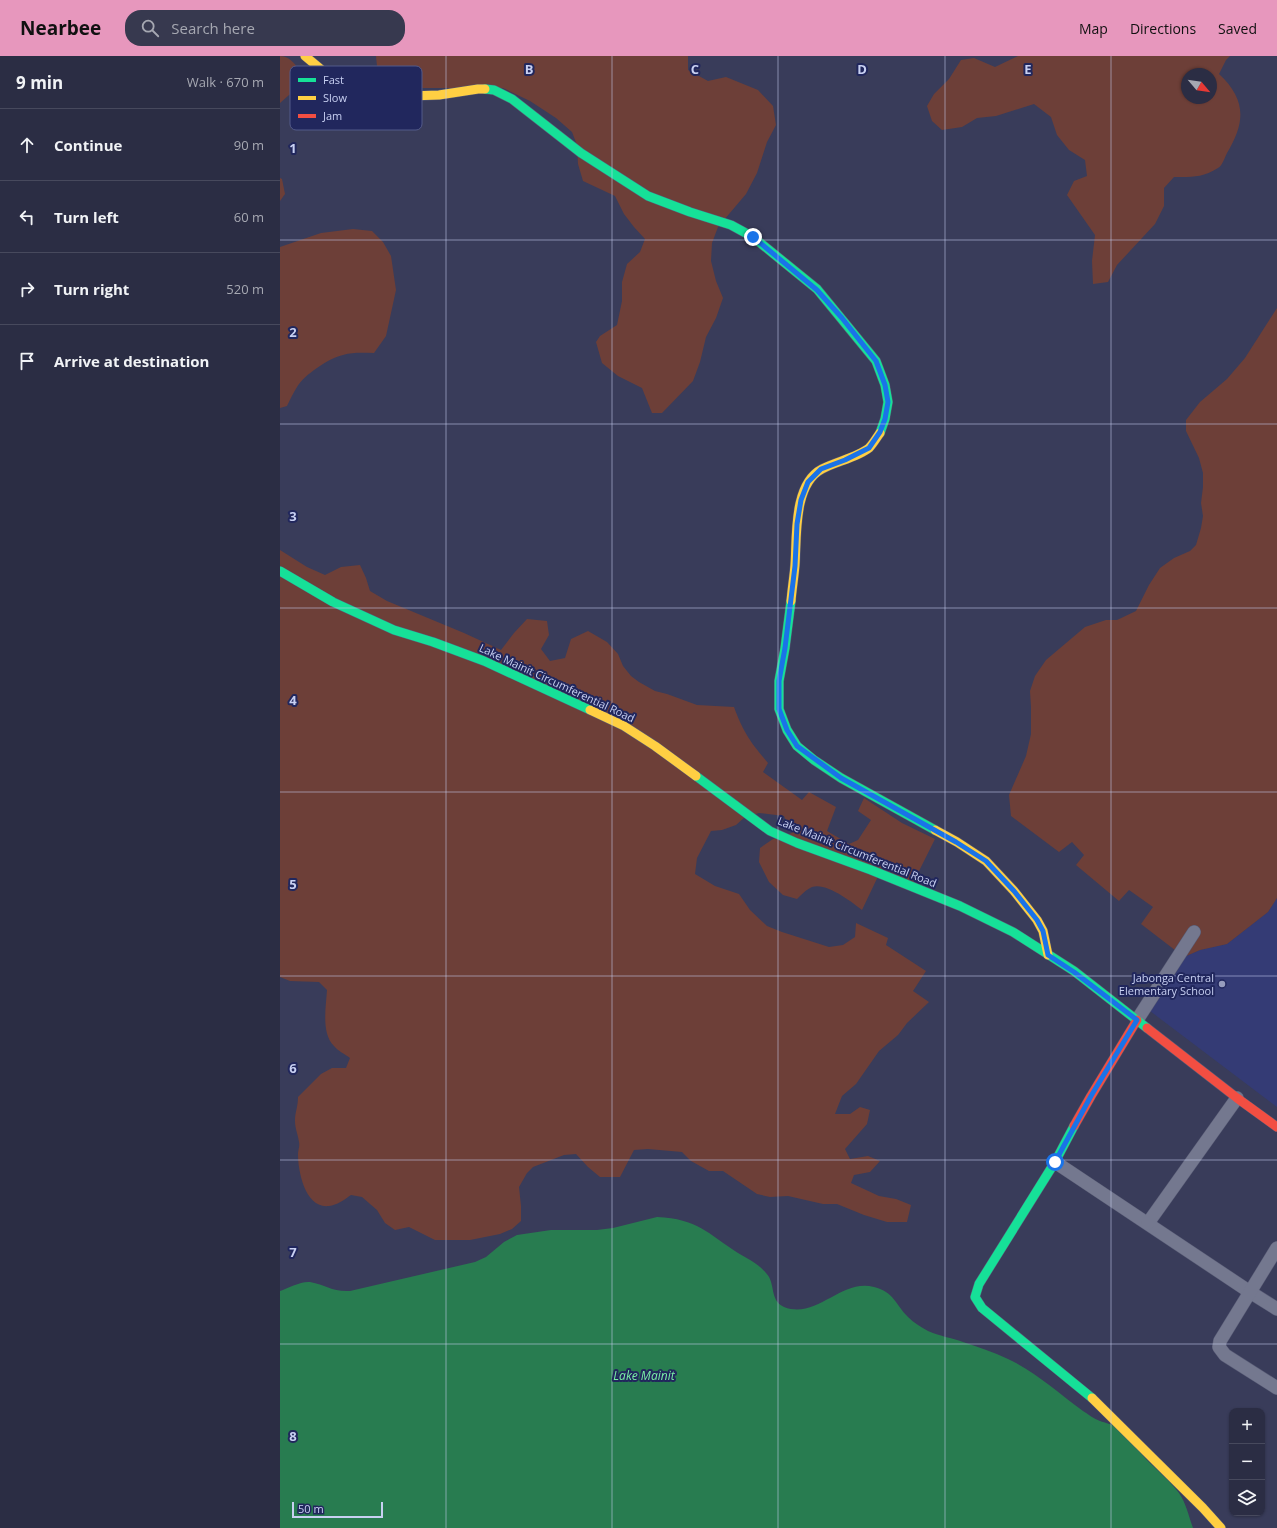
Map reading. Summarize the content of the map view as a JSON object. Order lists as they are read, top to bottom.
{
  "streets": {
    "street": ["Lake Mainit Circumferential Road"]
  },
  "water": ["Lake Mainit"],
  "places": ["Jabonga Central Elementary School"],
  "legend": ["Fast", "Slow", "Jam"],
  "scale_bar": "50 m",
  "north": "bottom right",
  "page": {
    "header": "Nearbee",
    "search": "Search here",
    "nav": ["Map", "Directions", "Saved"],
    "heading": ["9 min", "Walk · 670 m"],
    "list": [
      ["Continue", "90 m"],
      ["Turn left", "60 m"],
      ["Turn right", "520 m"],
      "Arrive at destination"
    ],
    "map_buttons": ["+", "−"],
    "scale": "50 m"
  },
  "grid": {
    "columns": [
      "B",
      "C",
      "D",
      "E"
    ],
    "rows": [
      "1",
      "2",
      "3",
      "4",
      "5",
      "6",
      "7",
      "8"
    ]
  }
}
